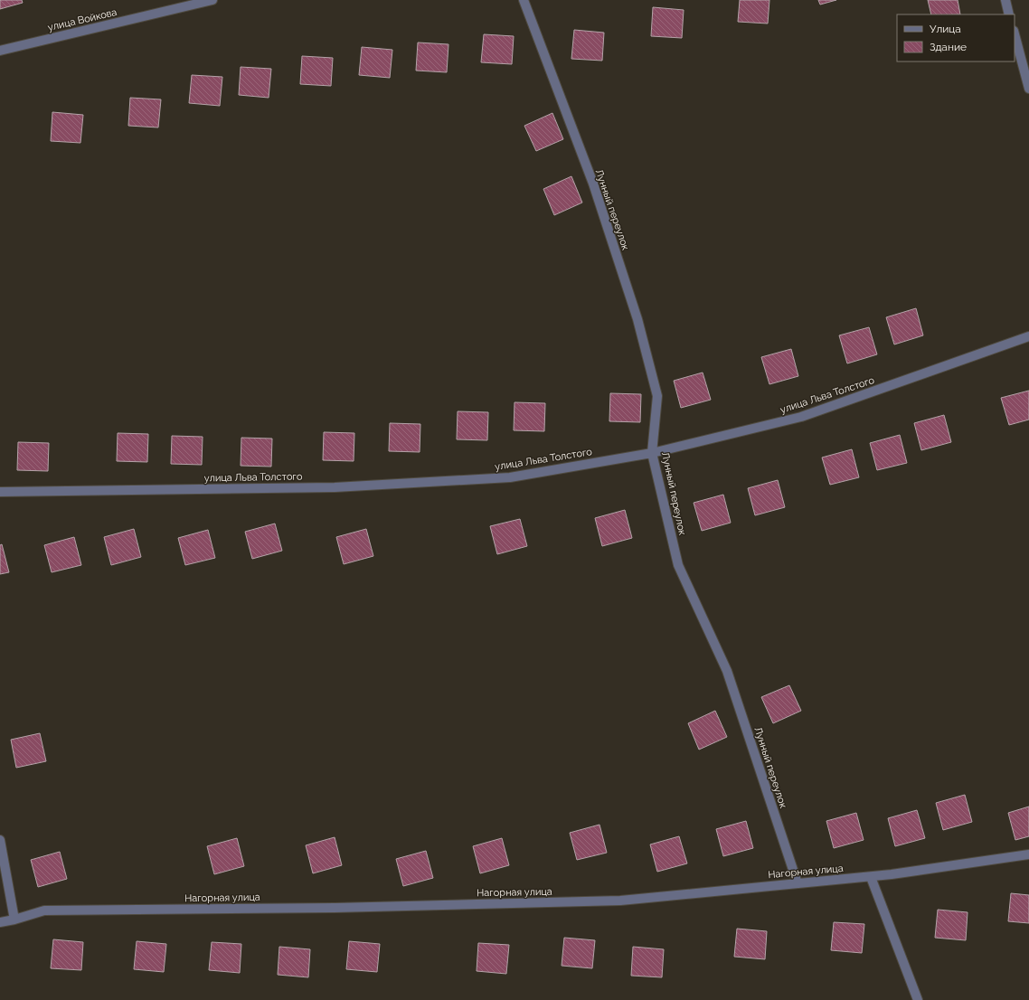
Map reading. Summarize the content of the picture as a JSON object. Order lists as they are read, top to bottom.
{
  "streets": {
    "street": [
      "улица Войкова",
      "Лунный переулок",
      "улица Льва Толстого",
      "Нагорная улица"
    ]
  },
  "crossings": [
    ["Лунный переулок", "улица Льва Толстого"],
    ["Лунный переулок", "Нагорная улица"]
  ],
  "legend": ["Улица", "Здание"]
}
